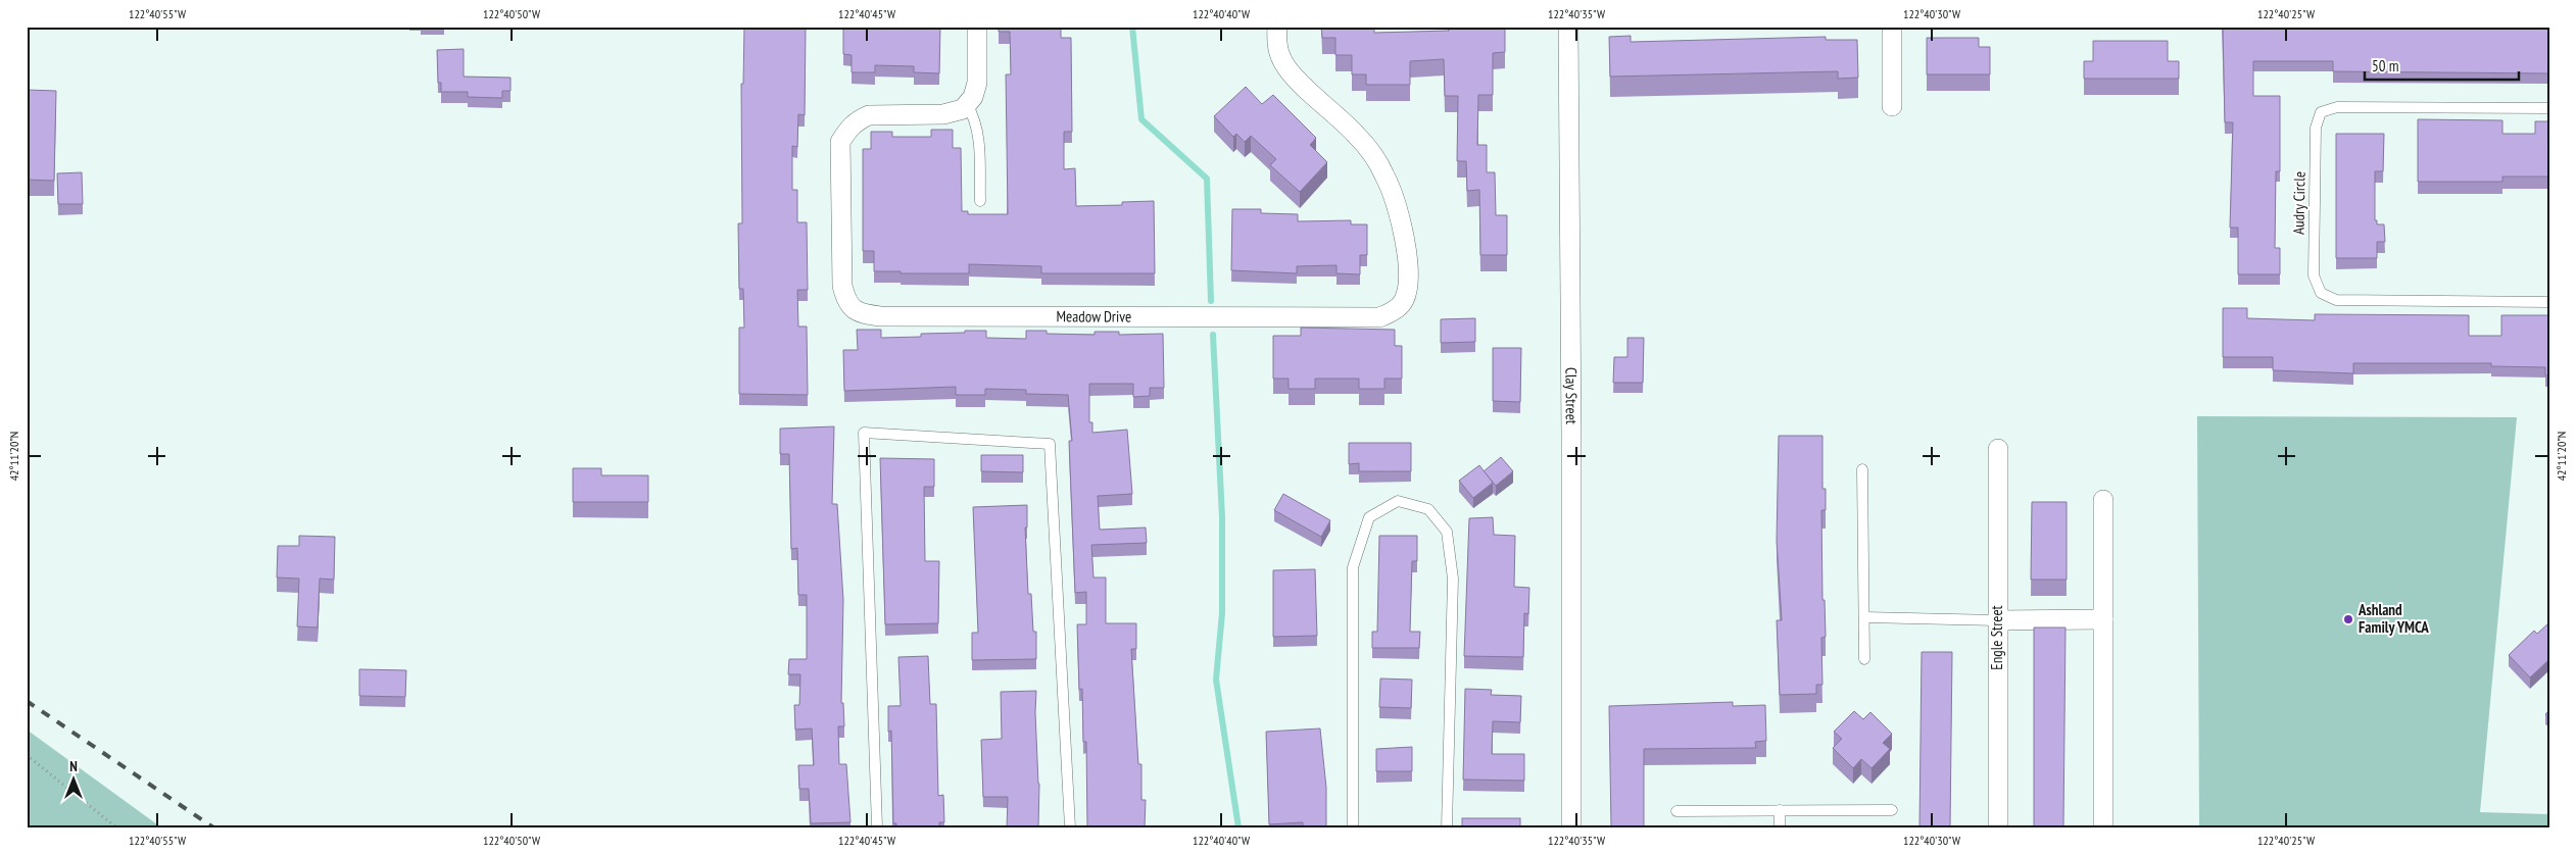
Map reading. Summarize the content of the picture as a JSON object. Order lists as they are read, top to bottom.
{
  "streets": {
    "street": ["Meadow Drive", "Clay Street", "Engle Street"],
    "lane": ["Audry Circle"]
  },
  "places": ["Ashland Family YMCA"],
  "scale_bar": "50 m",
  "north": "top",
  "coordinates": [
    "122°40'55\"W",
    "122°40'50\"W",
    "122°40'45\"W",
    "122°40'40\"W",
    "122°40'35\"W",
    "122°40'30\"W",
    "122°40'25\"W",
    "42°11'20\"N"
  ]
}
